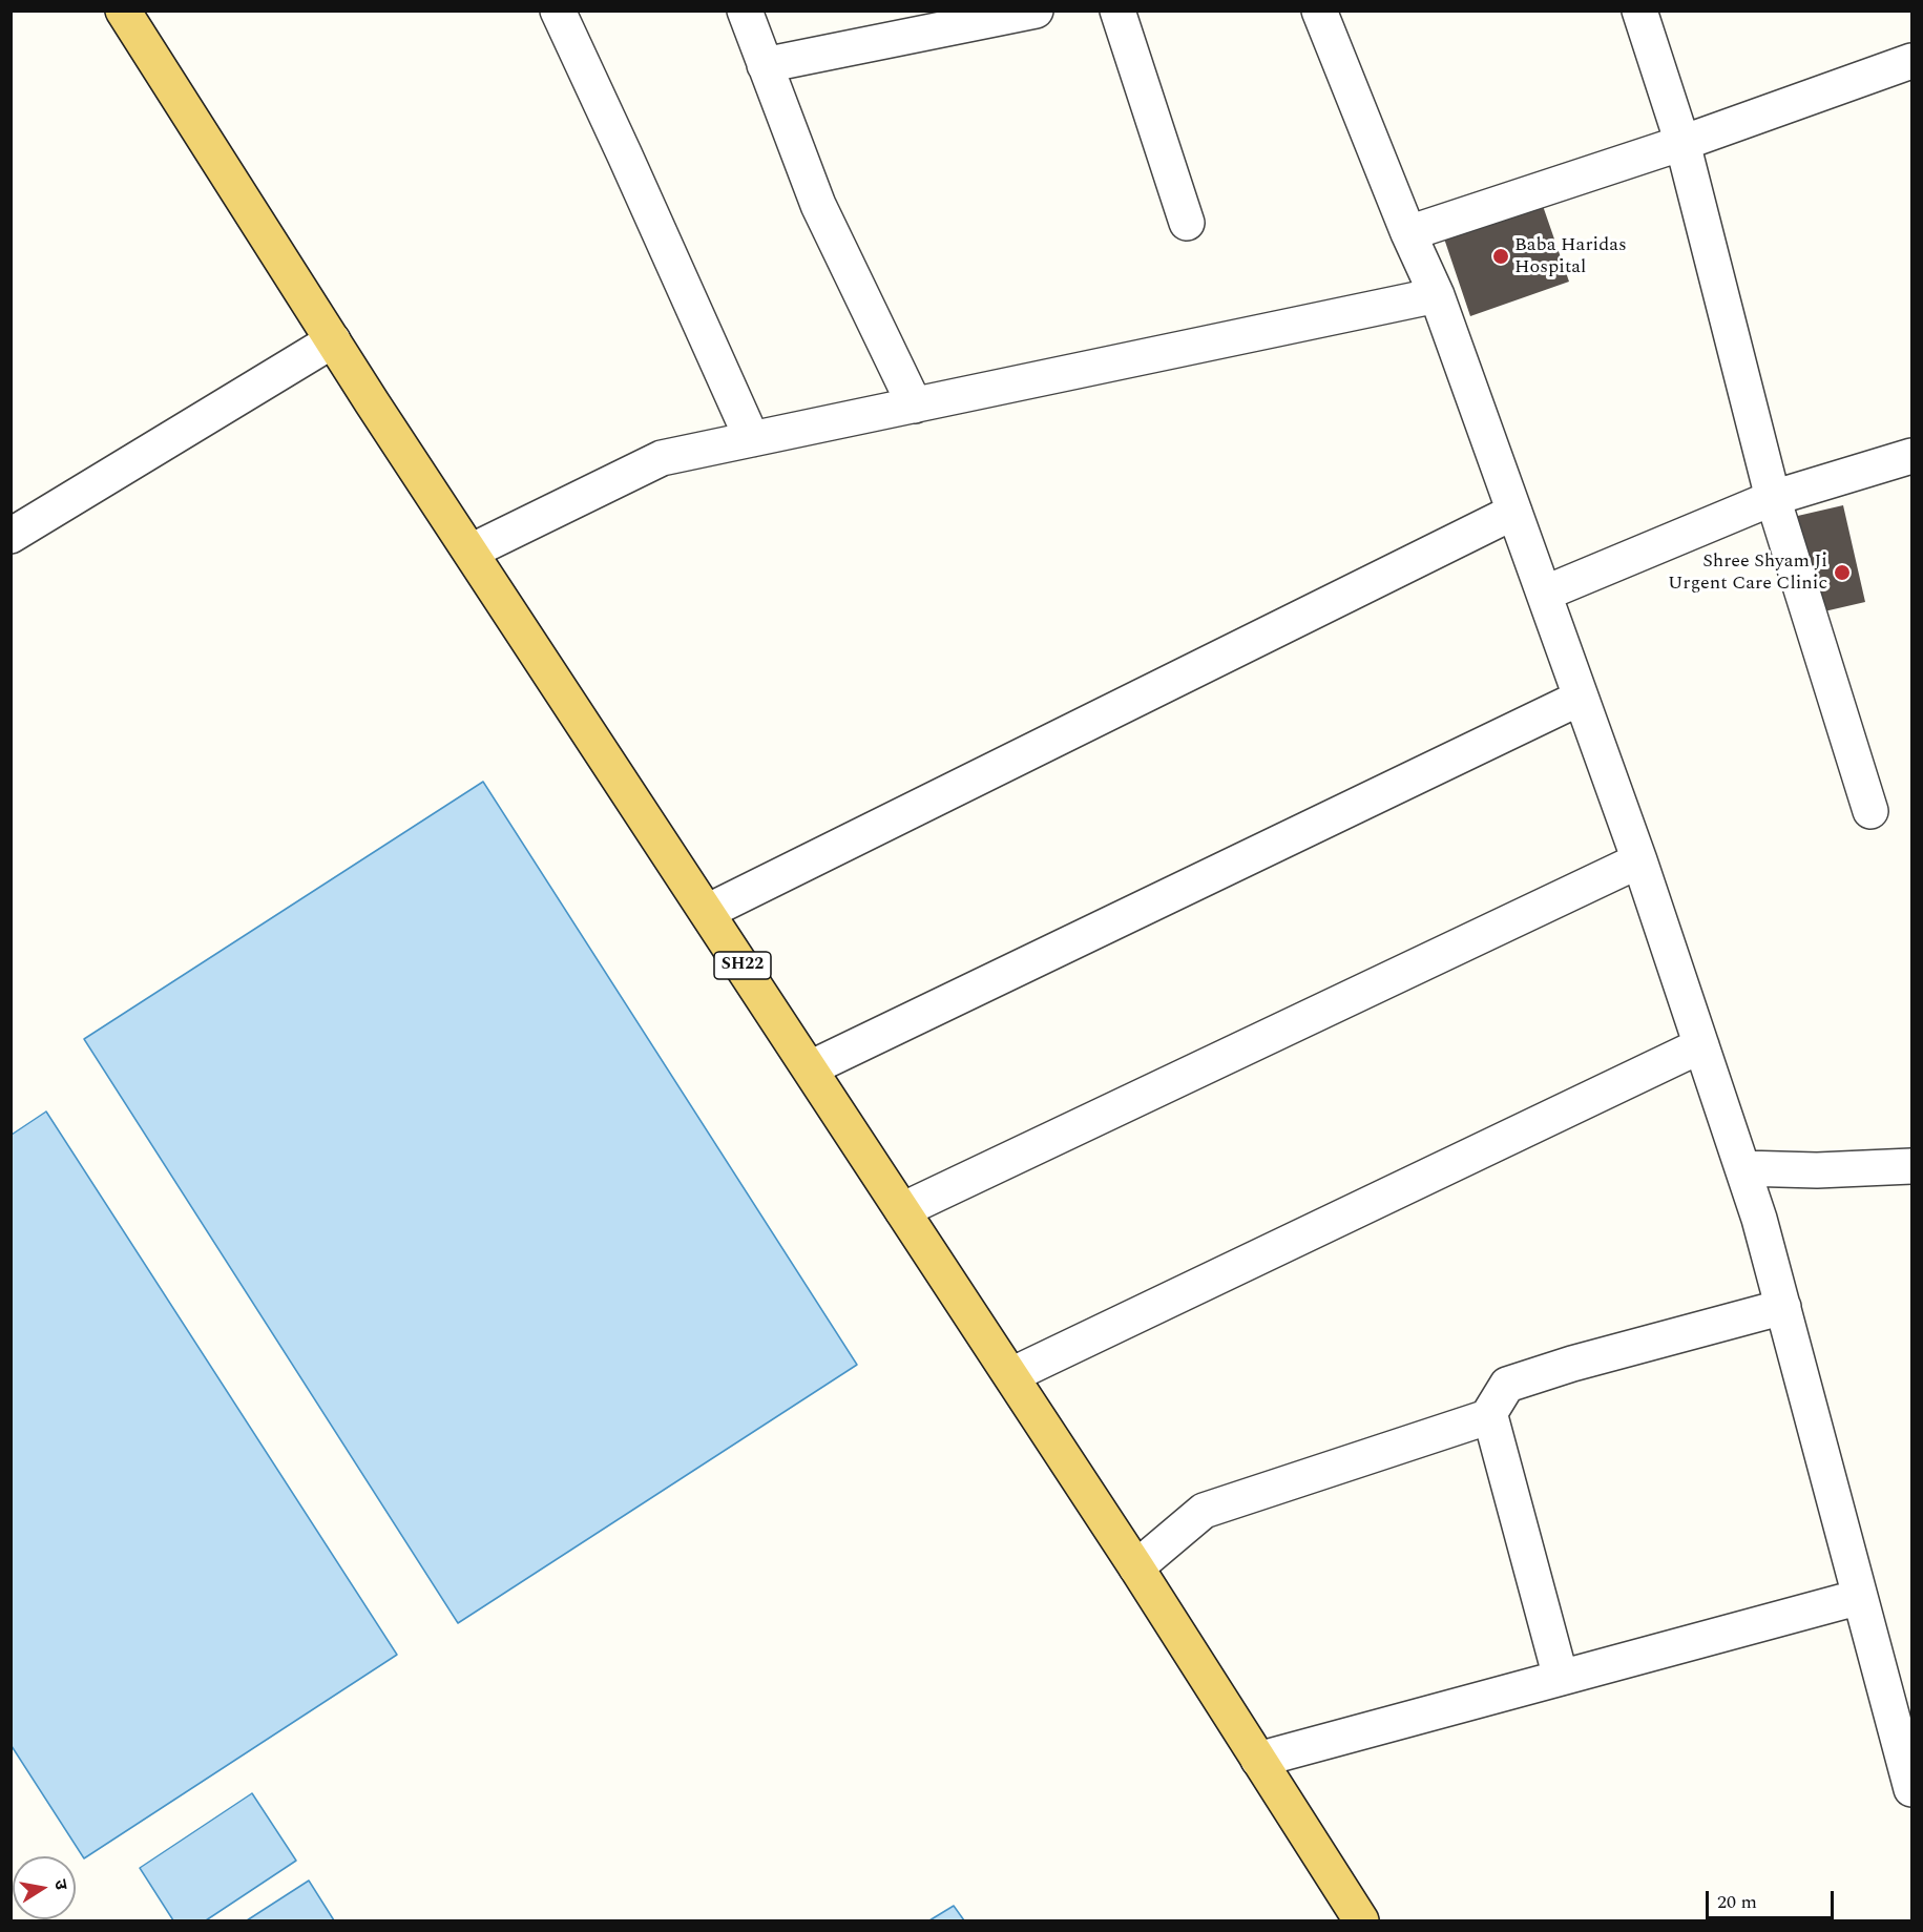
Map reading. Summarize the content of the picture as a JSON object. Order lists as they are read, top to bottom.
{
  "streets": {
    "main road": ["SH22"]
  },
  "places": ["Baba Haridas Hospital", "Shree Shyam Ji Urgent Care Clinic"],
  "scale_bar": "20 m",
  "north": "right"
}
